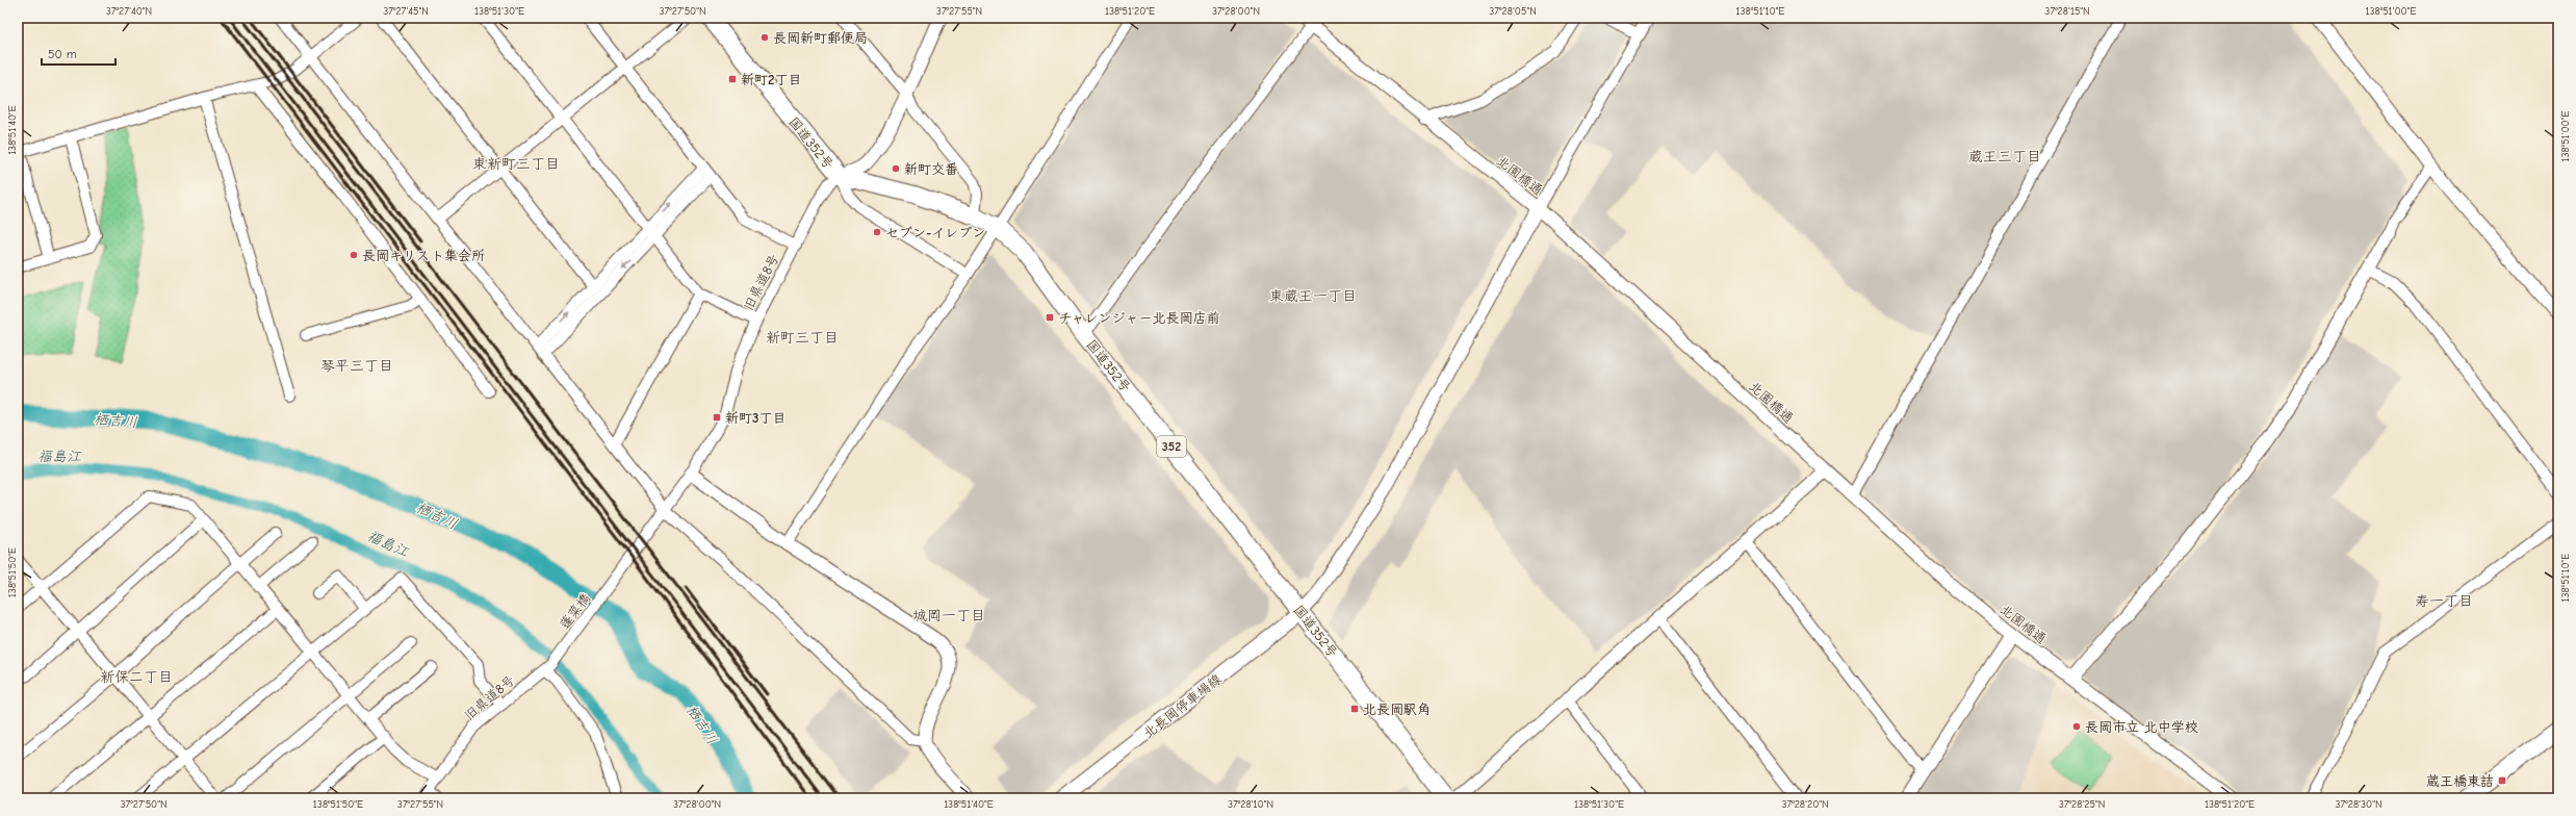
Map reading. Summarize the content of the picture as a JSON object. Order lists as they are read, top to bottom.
{
  "streets": {
    "highway": ["国道352号", "352"],
    "main road": ["北長岡停車場線"],
    "street": ["北園橋通", "旧県道8号", "蓬菜橋"]
  },
  "crossings": [
    ["国道352号", "旧県道8号"],
    ["国道352号", "北長岡停車場線"],
    ["旧県道8号", "蓬菜橋"]
  ],
  "districts": [
    "蔵王三丁目",
    "東新町三丁目",
    "東蔵王一丁目",
    "新町三丁目",
    "琴平三丁目",
    "寿一丁目",
    "城岡一丁目",
    "新保二丁目"
  ],
  "water": ["栖吉川", "福島江"],
  "places": {
    "other": [
      "長岡新町郵便局",
      "新町交番",
      "セブン-イレブン",
      "長岡キリスト集会所",
      "長岡市立 北中学校"
    ],
    "transit": [
      "新町2丁目",
      "チャレンジャー北長岡店前",
      "新町3丁目",
      "北長岡駅角",
      "蔵王橋東詰"
    ]
  },
  "scale_bar": "50 m",
  "coordinates": [
    "37°27'40\"N",
    "37°27'45\"N",
    "138°51'30\"E",
    "37°27'50\"N",
    "37°27'55\"N",
    "138°51'20\"E",
    "37°28'00\"N",
    "37°28'05\"N",
    "138°51'10\"E",
    "37°28'15\"N",
    "138°51'00\"E",
    "138°51'40\"E",
    "138°51'50\"E",
    "37°28'10\"N",
    "37°28'20\"N",
    "37°28'25\"N",
    "37°28'30\"N"
  ]
}
